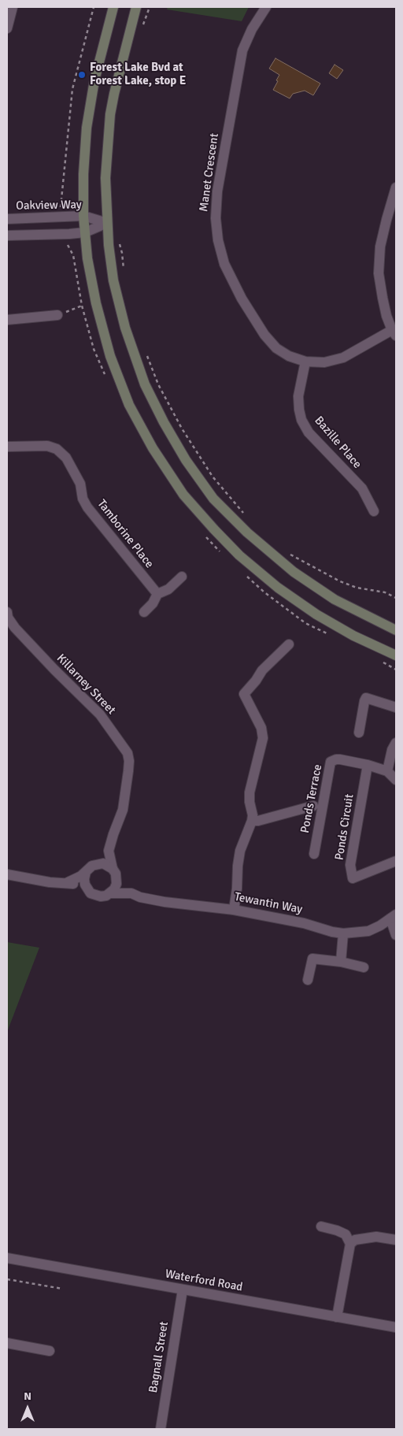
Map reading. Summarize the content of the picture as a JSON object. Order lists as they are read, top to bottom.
{
  "streets": {
    "street": [
      "Manet Crescent",
      "Oakview Way",
      "Bazille Place",
      "Tamborine Place",
      "Killarney Street",
      "Ponds Terrace",
      "Ponds Circuit",
      "Tewantin Way",
      "Waterford Road",
      "Bagnall Street"
    ]
  },
  "crossings": [
    ["Manet Crescent", "Bazille Place"],
    ["Killarney Street", "Tewantin Way"],
    ["Ponds Terrace", "Ponds Circuit"],
    ["Waterford Road", "Bagnall Street"]
  ],
  "places": ["Forest Lake Bvd at Forest Lake, stop E"],
  "north": "top"
}
